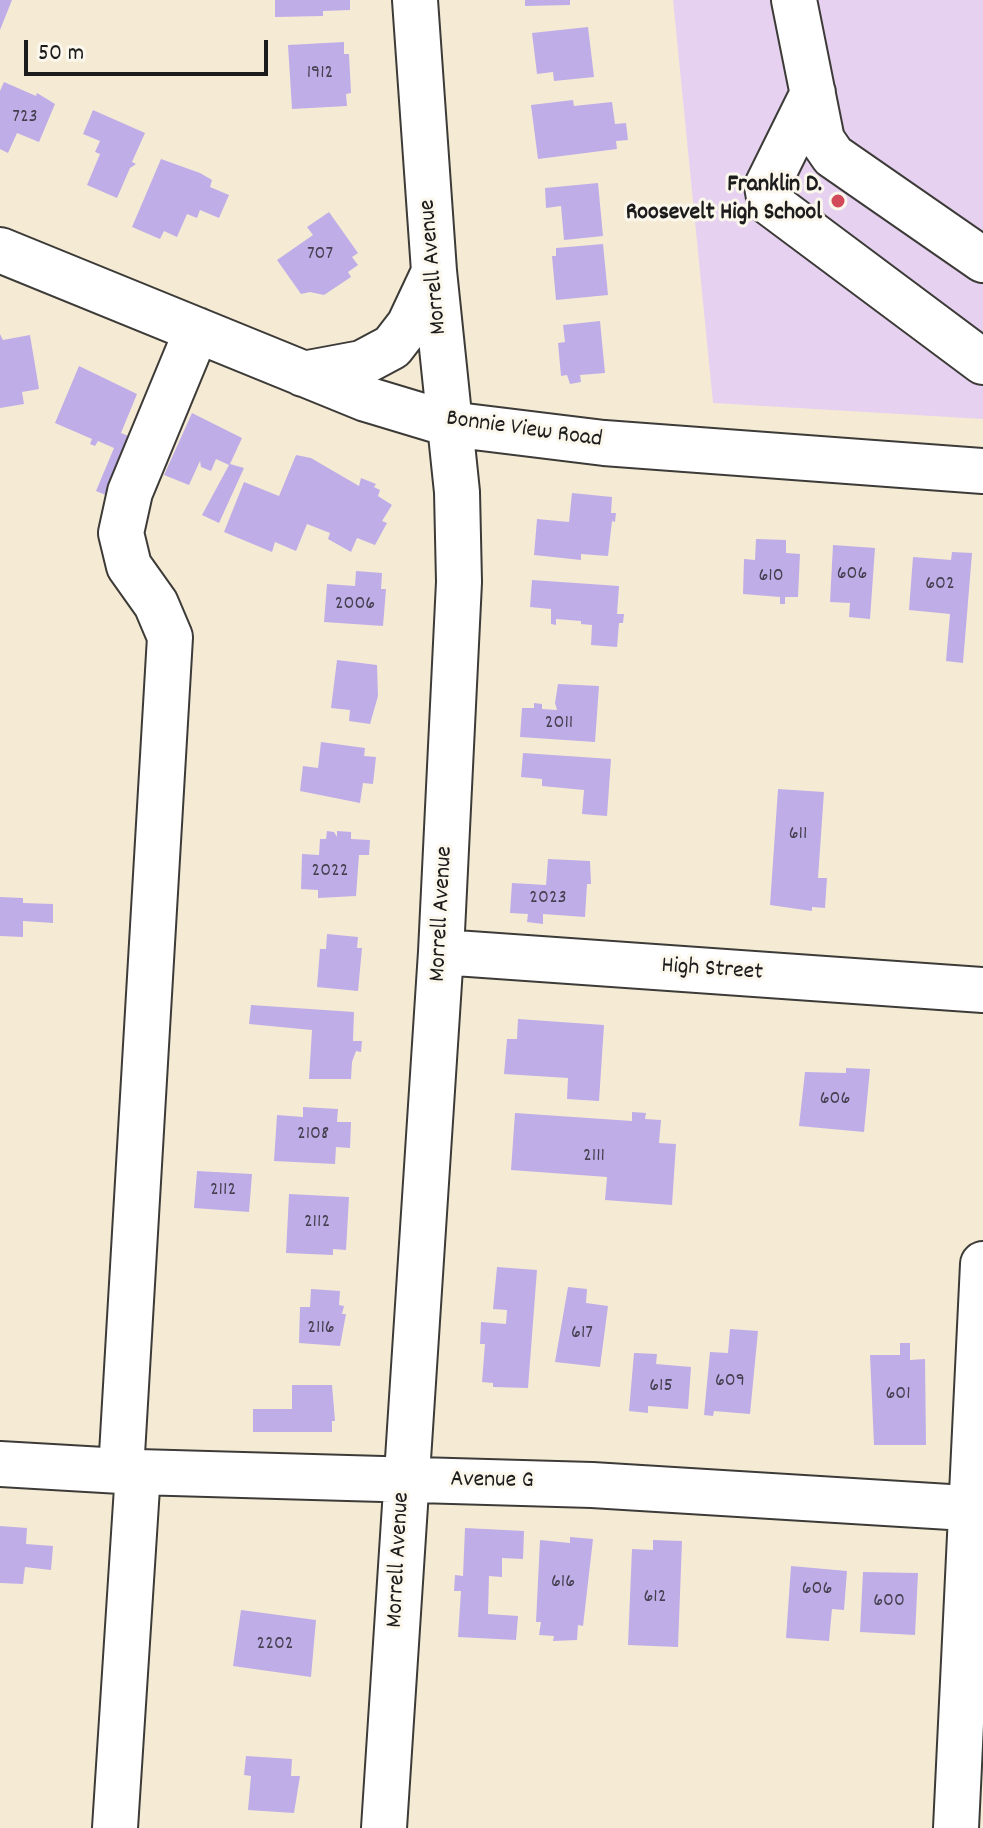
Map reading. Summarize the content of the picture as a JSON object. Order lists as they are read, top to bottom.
{
  "streets": {
    "street": [
      "Morrell Avenue",
      "Bonnie View Road",
      "High Street",
      "Avenue G"
    ]
  },
  "crossings": [
    ["Morrell Avenue", "Bonnie View Road"],
    ["Morrell Avenue", "High Street"],
    ["Morrell Avenue", "Avenue G"]
  ],
  "places": ["Franklin D. Roosevelt High School"],
  "house_numbers": [
    "1912",
    "723",
    "707",
    "606",
    "610",
    "602",
    "2006",
    "2011",
    "611",
    "2022",
    "2023",
    "606",
    "2108",
    "2111",
    "2112",
    "2112",
    "2116",
    "617",
    "609",
    "615",
    "601",
    "616",
    "606",
    "612",
    "600",
    "2202"
  ],
  "scale_bar": "50 m"
}
